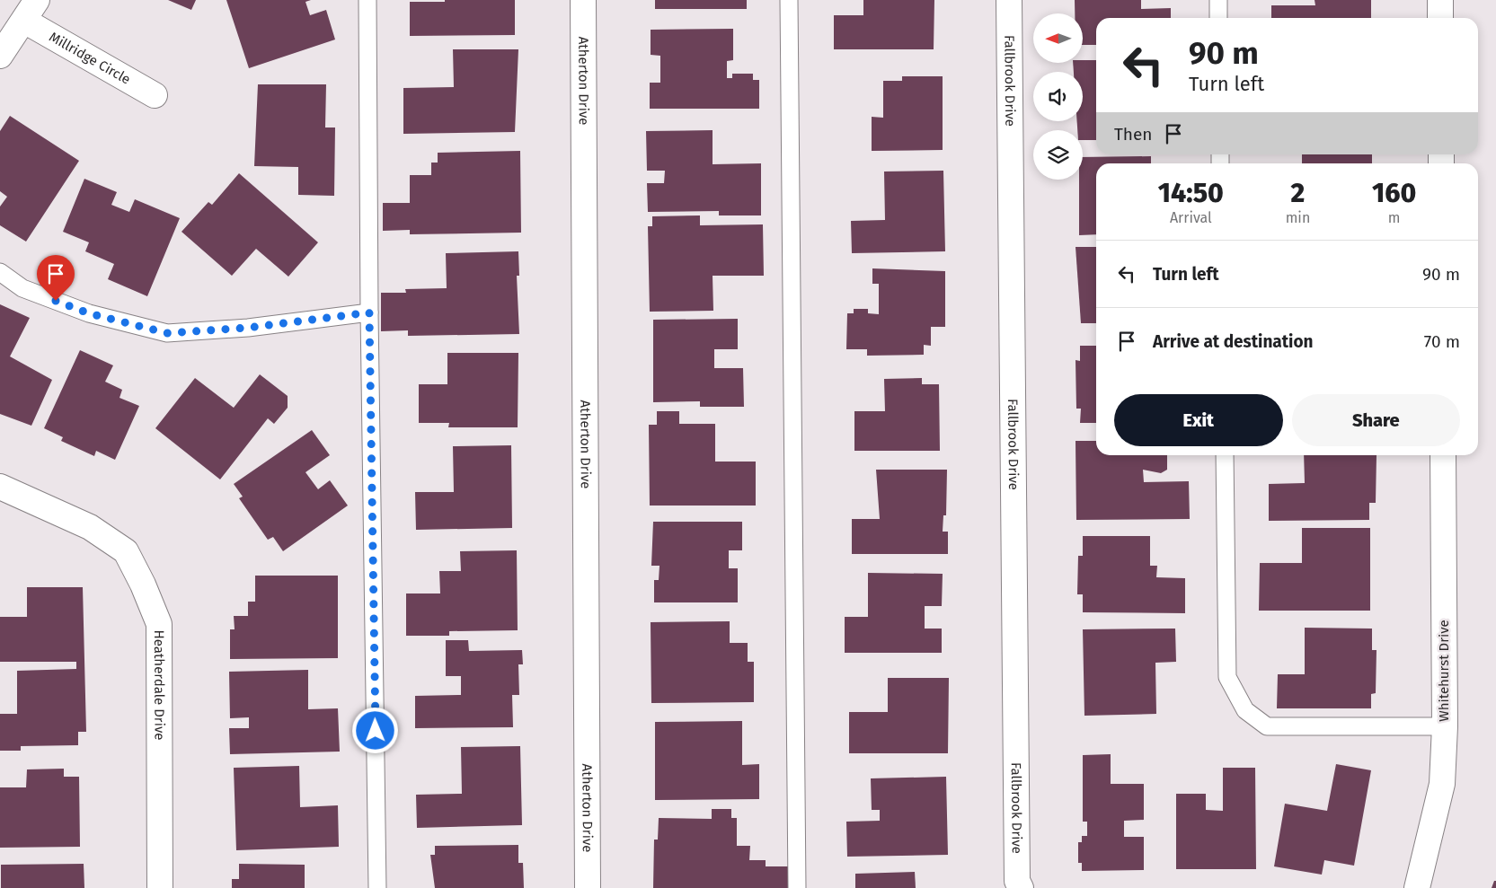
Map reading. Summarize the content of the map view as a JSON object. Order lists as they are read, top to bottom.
{
  "streets": {
    "street": [
      "Millridge Circle",
      "Atherton Drive",
      "Fallbrook Drive",
      "Whitehurst Drive",
      "Heatherdale Drive"
    ]
  },
  "north": "left",
  "page": {
    "turn": ["90 m", "Turn left"],
    "then": "Then",
    "eta": [
      "14:50",
      "Arrival",
      "2",
      "min",
      "160",
      "m"
    ],
    "list": [
      {
        "name": "Turn left",
        "value": "90 m"
      },
      {
        "name": "Arrive at destination",
        "value": "70 m"
      }
    ],
    "buttons": ["Exit", "Share"]
  }
}
